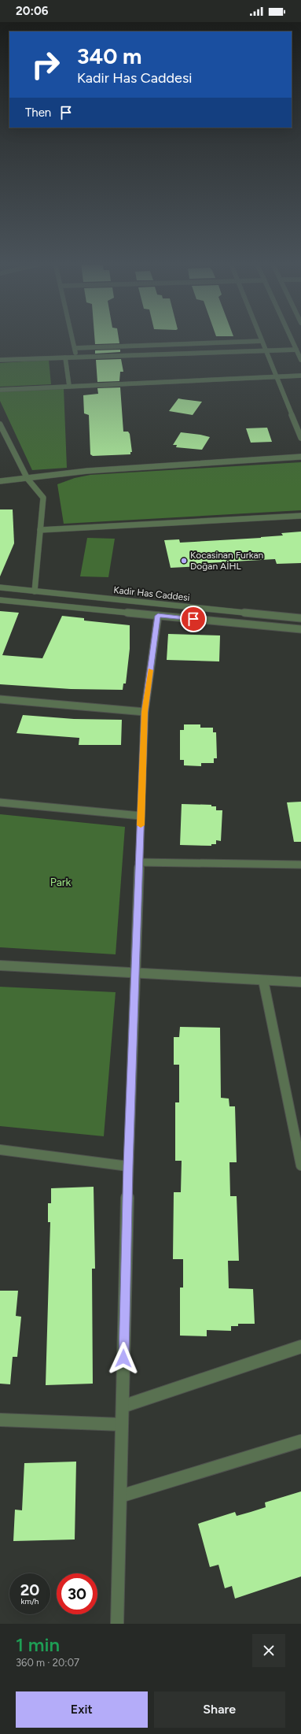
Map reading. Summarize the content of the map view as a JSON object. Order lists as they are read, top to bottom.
{
  "streets": {
    "street": ["Kadir Has Caddesi"]
  },
  "parks": ["Park"],
  "places": ["Kocasinan Furkan Doğan AİHL"],
  "page": {
    "status": "20:06",
    "turn": ["340 m", "Kadir Has Caddesi"],
    "then": "Then",
    "speed": "20 km/h",
    "limit": "30",
    "heading": ["1 min", "360 m · 20:07"],
    "buttons": ["Exit", "Share"]
  }
}
